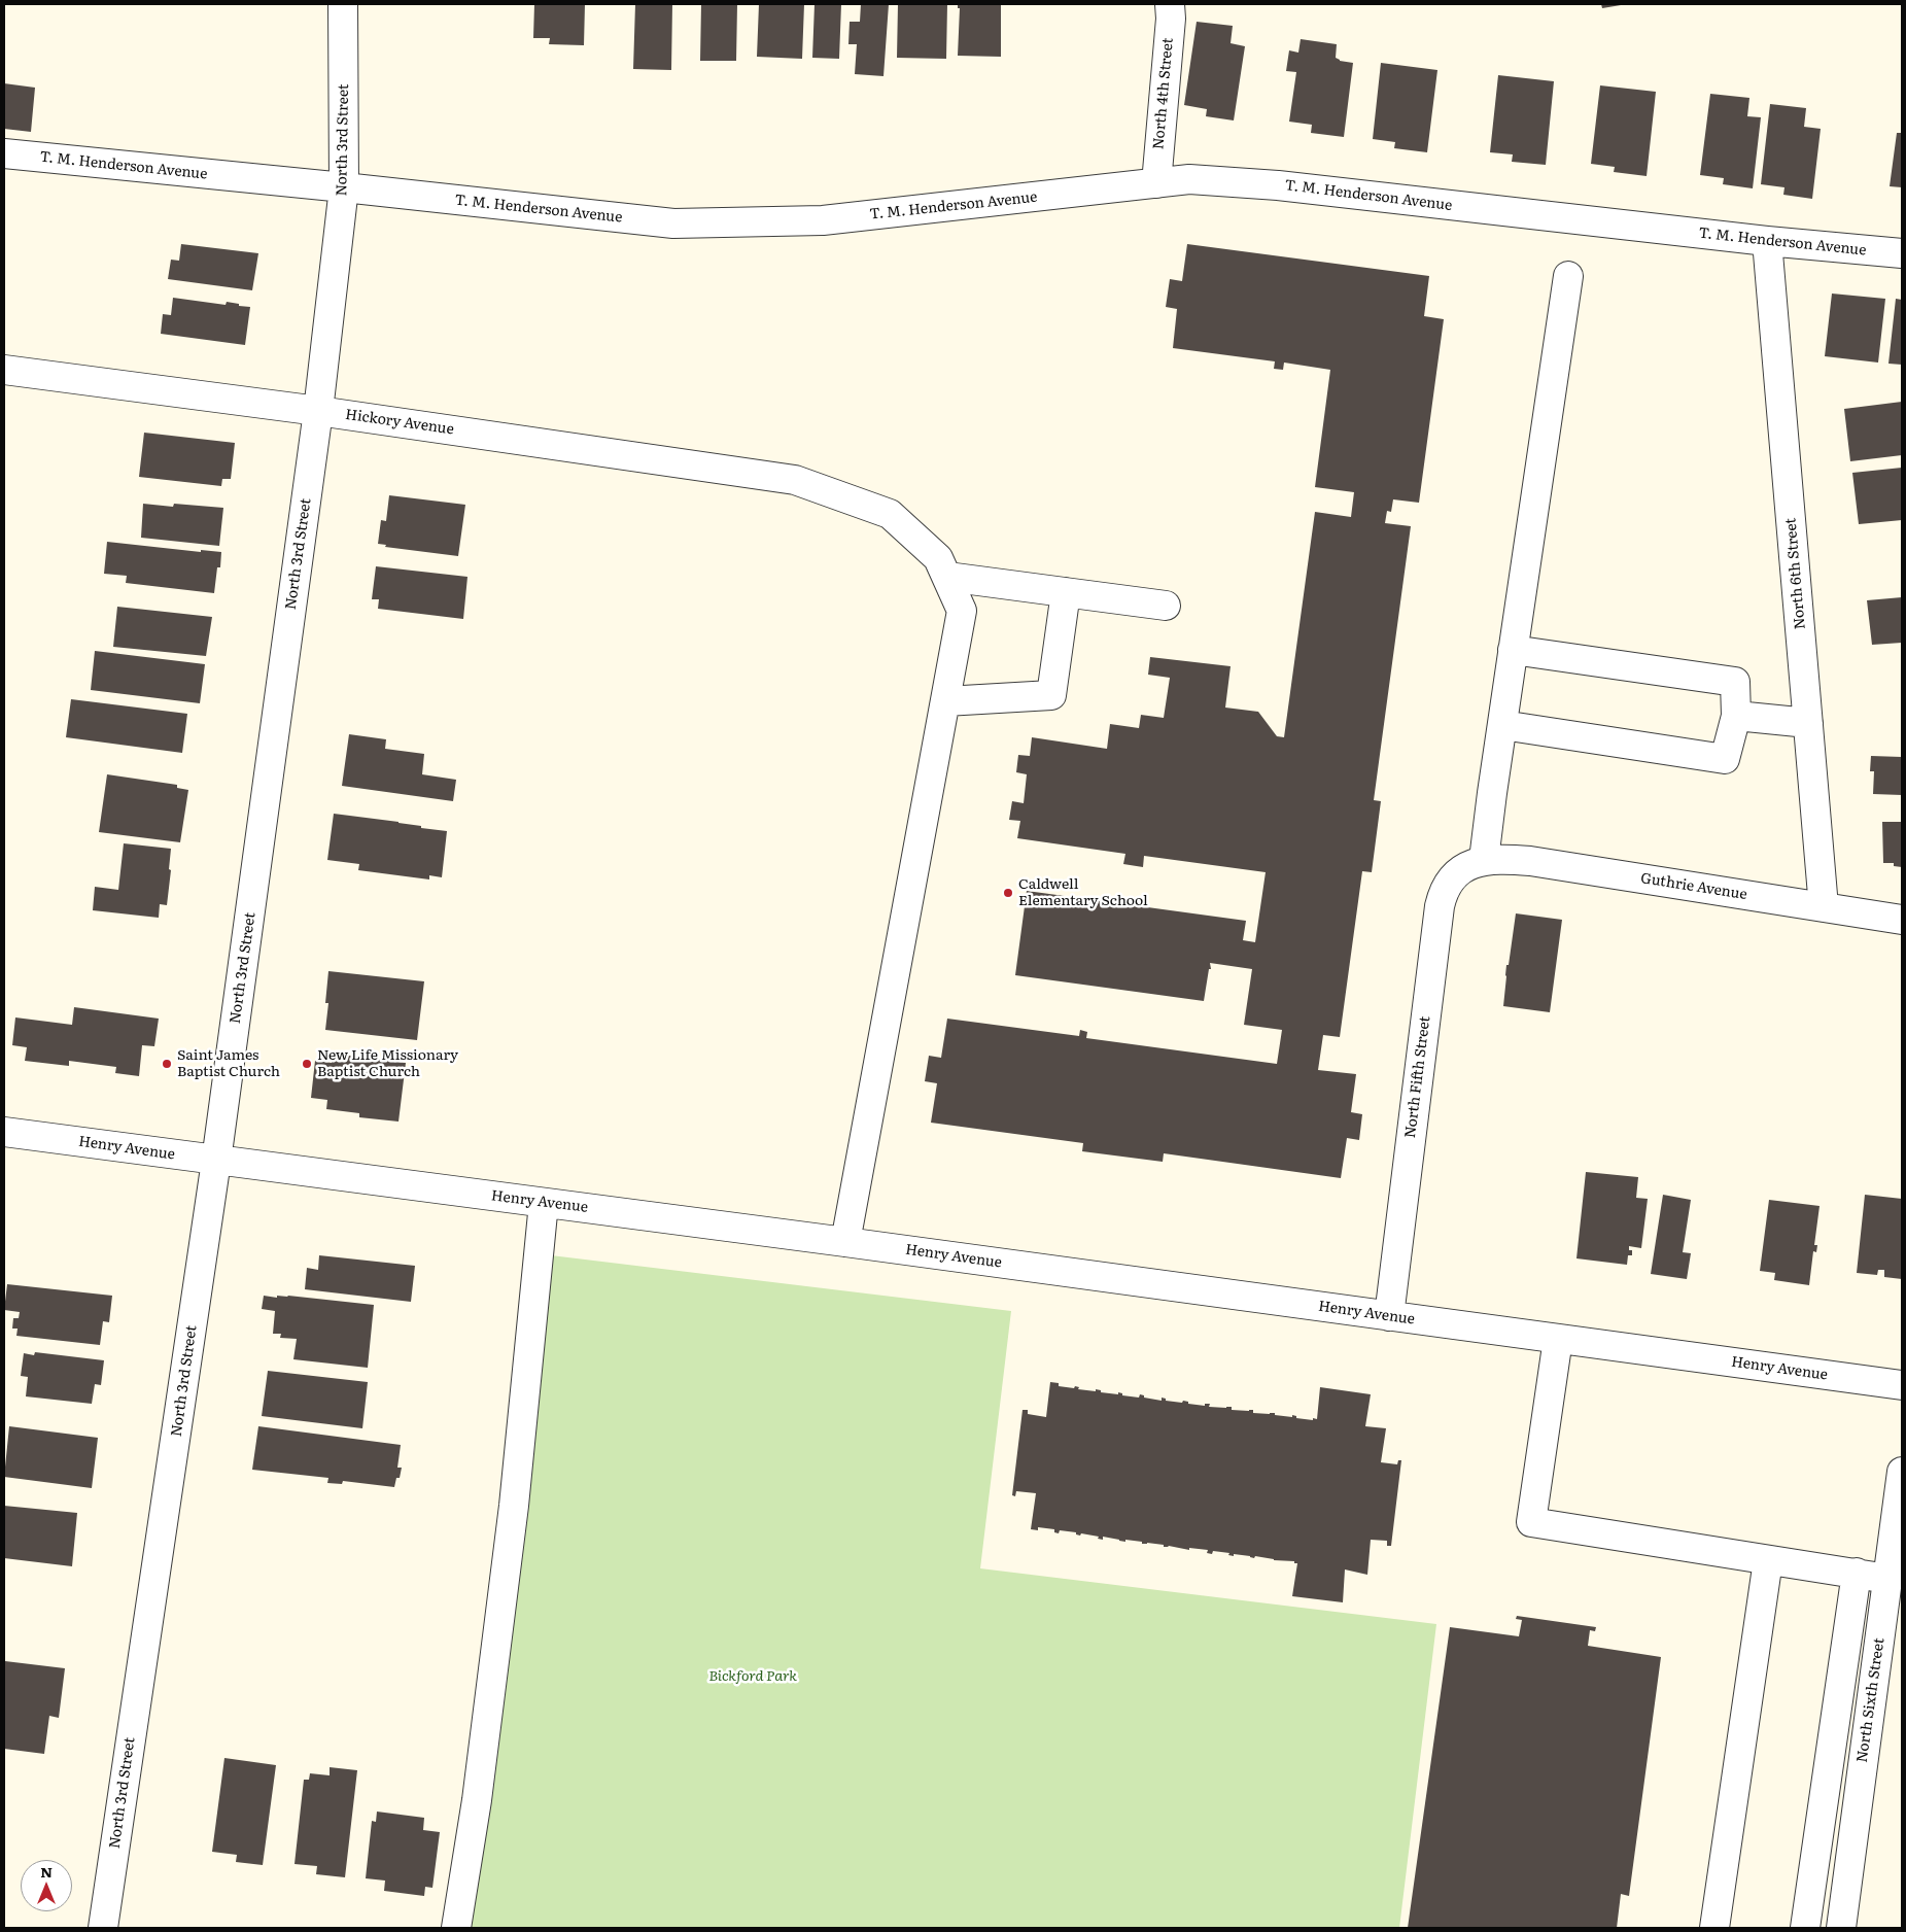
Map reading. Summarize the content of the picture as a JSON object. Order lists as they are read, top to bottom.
{
  "streets": {
    "street": [
      "North 4th Street",
      "North 3rd Street",
      "T. M. Henderson Avenue",
      "Hickory Avenue",
      "North 6th Street",
      "Guthrie Avenue",
      "North Fifth Street",
      "Henry Avenue",
      "North Sixth Street"
    ]
  },
  "crossings": [
    ["North 4th Street", "T. M. Henderson Avenue"],
    ["North 3rd Street", "T. M. Henderson Avenue"],
    ["North 3rd Street", "Hickory Avenue"],
    ["North 3rd Street", "Henry Avenue"],
    ["T. M. Henderson Avenue", "North 6th Street"],
    ["Hickory Avenue", "Henry Avenue"],
    ["North 6th Street", "Guthrie Avenue"],
    ["Guthrie Avenue", "North Fifth Street"],
    ["North Fifth Street", "Henry Avenue"]
  ],
  "parks": ["Bickford Park"],
  "places": ["Caldwell Elementary School", "Saint James Baptist Church", "New Life Missionary Baptist Church"],
  "north": "top"
}
